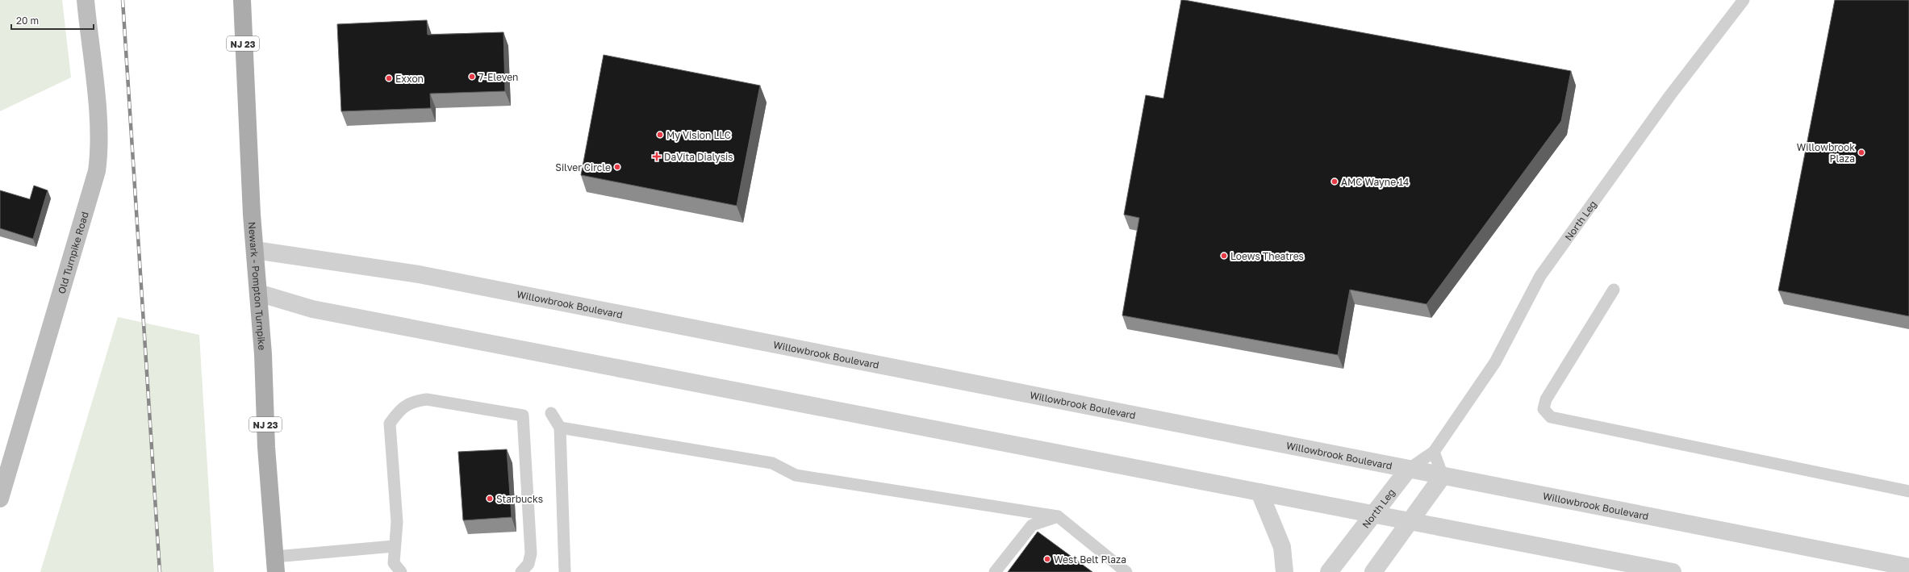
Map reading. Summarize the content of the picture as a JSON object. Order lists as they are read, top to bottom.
{
  "streets": {
    "main road": ["NJ 23", "Newark - Pompton Turnpike"],
    "street": ["North Leg", "Old Turnpike Road", "Willowbrook Boulevard"]
  },
  "crossings": [
    ["North Leg", "Willowbrook Boulevard"],
    ["Newark - Pompton Turnpike", "Willowbrook Boulevard"]
  ],
  "places": {
    "other": [
      "7-Eleven",
      "Exxon",
      "My Vision LLC",
      "Willowbrook Plaza",
      "Silver Circle",
      "AMC Wayne 14",
      "Loews Theatres",
      "Starbucks",
      "West Belt Plaza"
    ],
    "health": ["DaVita Dialysis"]
  },
  "scale_bar": "20 m"
}
